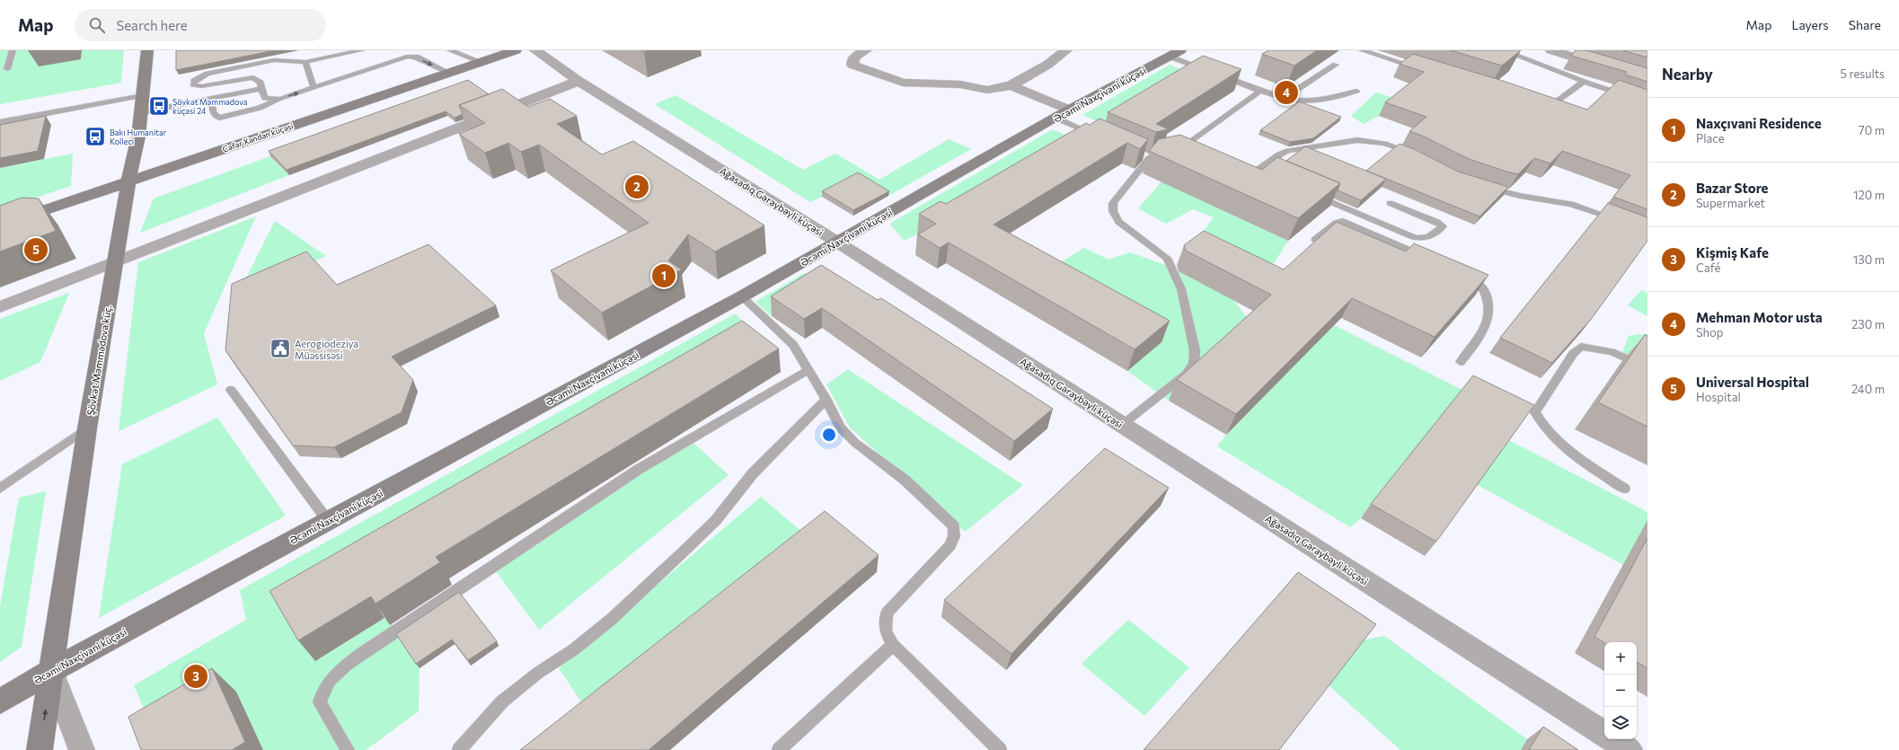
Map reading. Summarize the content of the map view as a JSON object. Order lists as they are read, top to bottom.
{
  "streets": {
    "main road": ["Əcəmi Naxçivani küçəsi", "Cəfər Xəndan küçəsi", "Şövkət Məmmədova küç."],
    "street": ["Ağasadıq Gəraybəyli küçəsi"]
  },
  "crossings": [
    ["Əcəmi Naxçivani küçəsi", "Ağasadıq Gəraybəyli küçəsi"],
    ["Əcəmi Naxçivani küçəsi", "Şövkət Məmmədova küç."],
    ["Cəfər Xəndan küçəsi", "Şövkət Məmmədova küç."]
  ],
  "places": {
    "bus stop": ["Şövkət Məmmədova küçəsi 24", "Bakı Humanitar Kolleci"],
    "public building": ["Aerogiodeziya Müəssisəsi"]
  },
  "page": {
    "header": "Map",
    "search": "Search here",
    "nav": ["Map", "Layers", "Share"],
    "heading": ["Nearby", "5 results"],
    "pins": [
      "4",
      "2",
      "5",
      "1",
      "3"
    ],
    "list": [
      {
        "mark": "1",
        "name": "Naxçıvani Residence",
        "note": "Place",
        "value": "70 m"
      },
      {
        "mark": "2",
        "name": "Bazar Store",
        "note": "Supermarket",
        "value": "120 m"
      },
      {
        "mark": "3",
        "name": "Kişmiş Kafe",
        "note": "Café",
        "value": "130 m"
      },
      {
        "mark": "4",
        "name": "Mehman Motor usta",
        "note": "Shop",
        "value": "230 m"
      },
      {
        "mark": "5",
        "name": "Universal Hospital",
        "note": "Hospital",
        "value": "240 m"
      }
    ],
    "map_buttons": ["+", "−"]
  }
}
